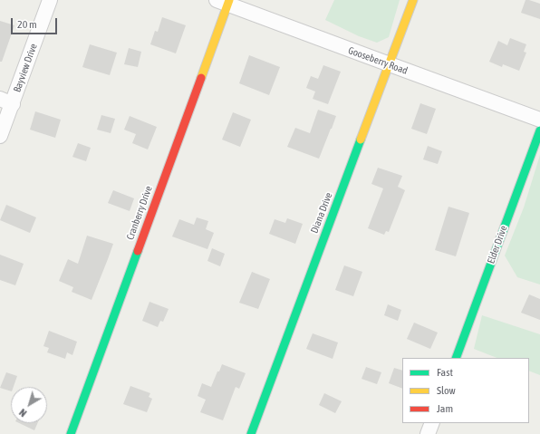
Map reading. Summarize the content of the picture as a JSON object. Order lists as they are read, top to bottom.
{
  "streets": {
    "street": [
      "Gooseberry Road",
      "Bayview Drive",
      "Cranberry Drive",
      "Diana Drive",
      "Elder Drive"
    ]
  },
  "crossings": [
    ["Gooseberry Road", "Cranberry Drive"],
    ["Gooseberry Road", "Diana Drive"]
  ],
  "legend": ["Fast", "Slow", "Jam"],
  "scale_bar": "20 m",
  "north": "bottom left"
}
